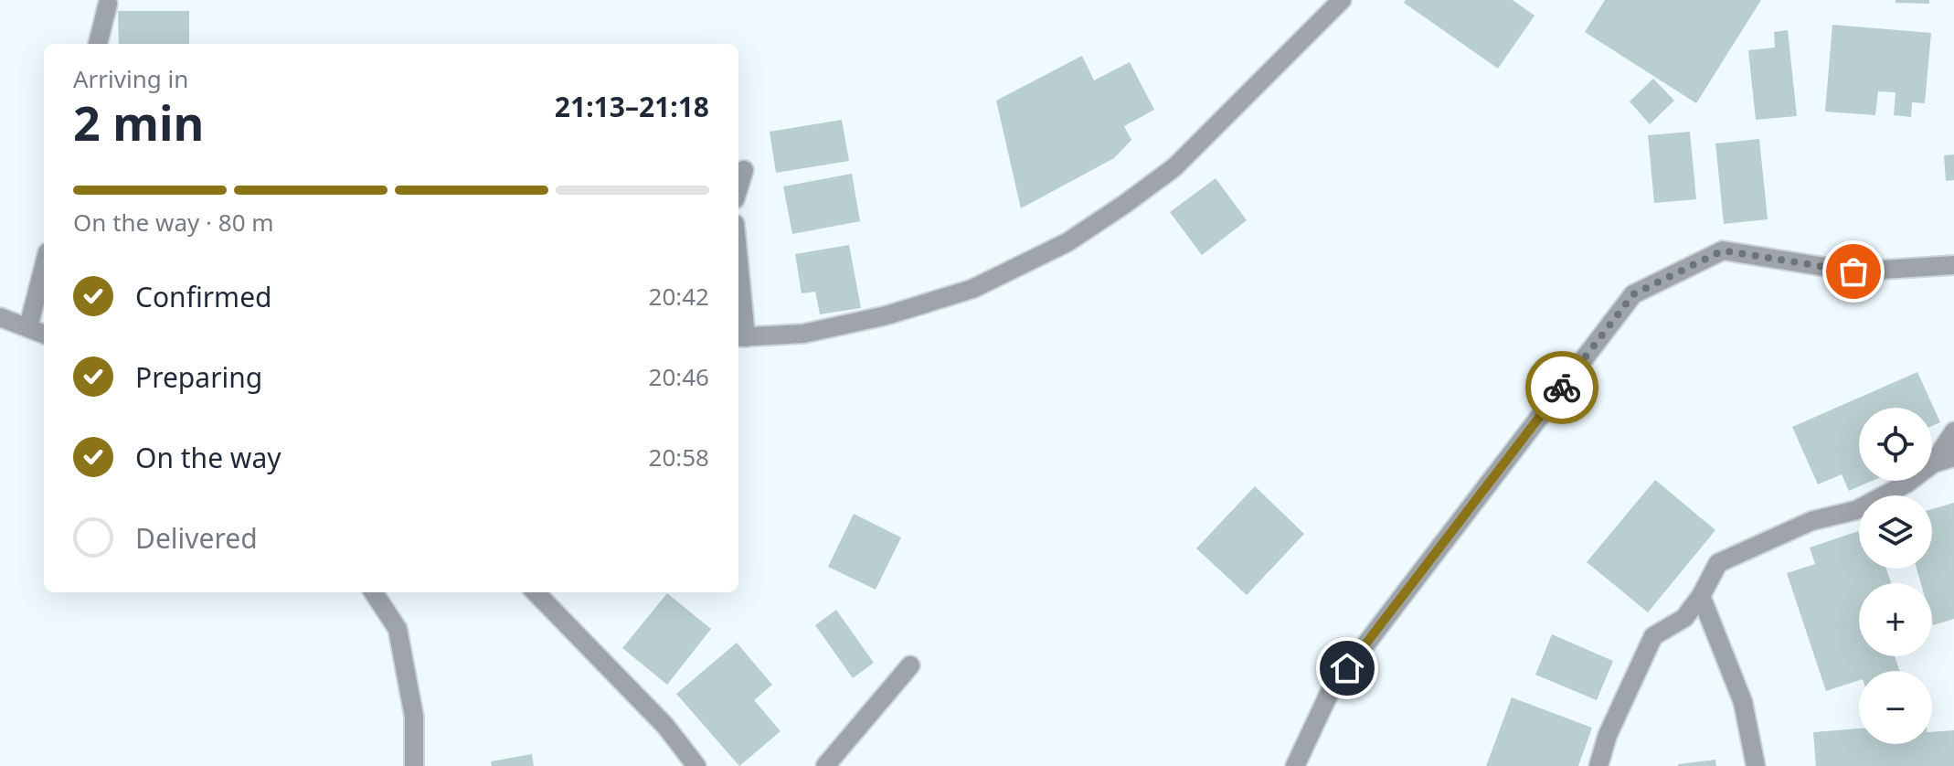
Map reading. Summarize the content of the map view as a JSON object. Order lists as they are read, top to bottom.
{
  "page": {
    "heading": ["2 min", "Arriving in", "21:13–21:18"],
    "bar": "On the way · 80 m",
    "list": [
      ["Confirmed", "20:42"],
      ["Preparing", "20:46"],
      ["On the way", "20:58"],
      "Delivered"
    ],
    "map_buttons": ["+", "−"]
  }
}
